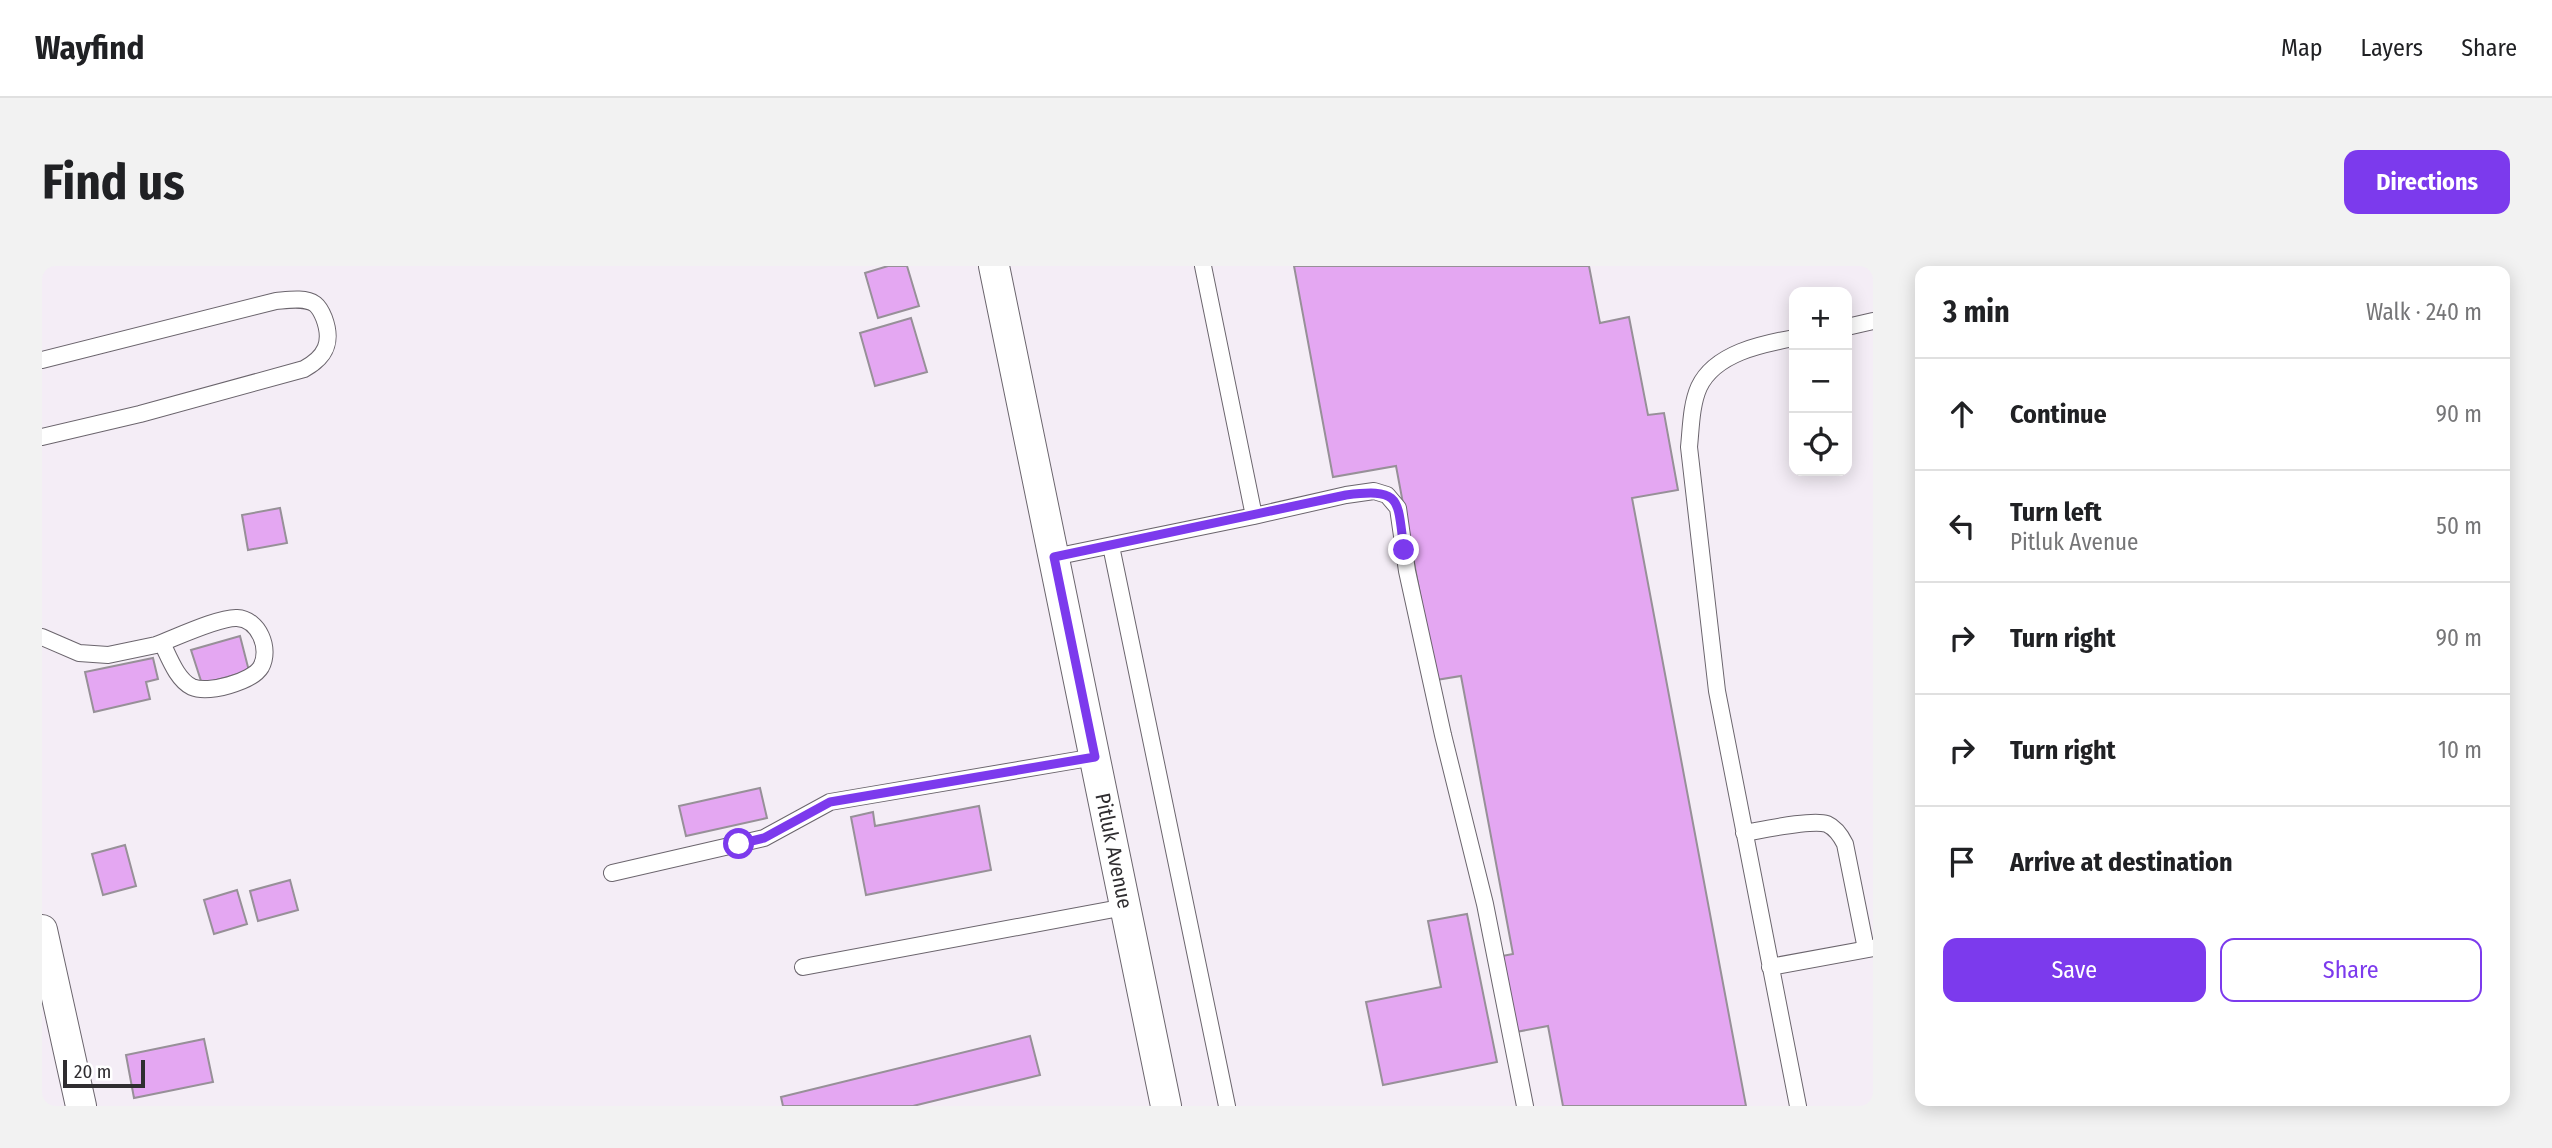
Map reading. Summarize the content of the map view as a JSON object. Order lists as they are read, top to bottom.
{
  "streets": {
    "street": ["Pitluk Avenue"]
  },
  "scale_bar": "20 m",
  "page": {
    "header": "Wayfind",
    "nav": ["Map", "Layers", "Share"],
    "buttons": [
      "Directions",
      ["Save", "Share"]
    ],
    "title": "Find us",
    "heading": ["3 min", "Walk · 240 m"],
    "map_buttons": ["+", "−"],
    "list": [
      ["Continue", "90 m"],
      ["Turn left", "Pitluk Avenue", "50 m"],
      ["Turn right", "90 m"],
      ["Turn right", "10 m"],
      "Arrive at destination"
    ],
    "scale": "20 m"
  }
}
